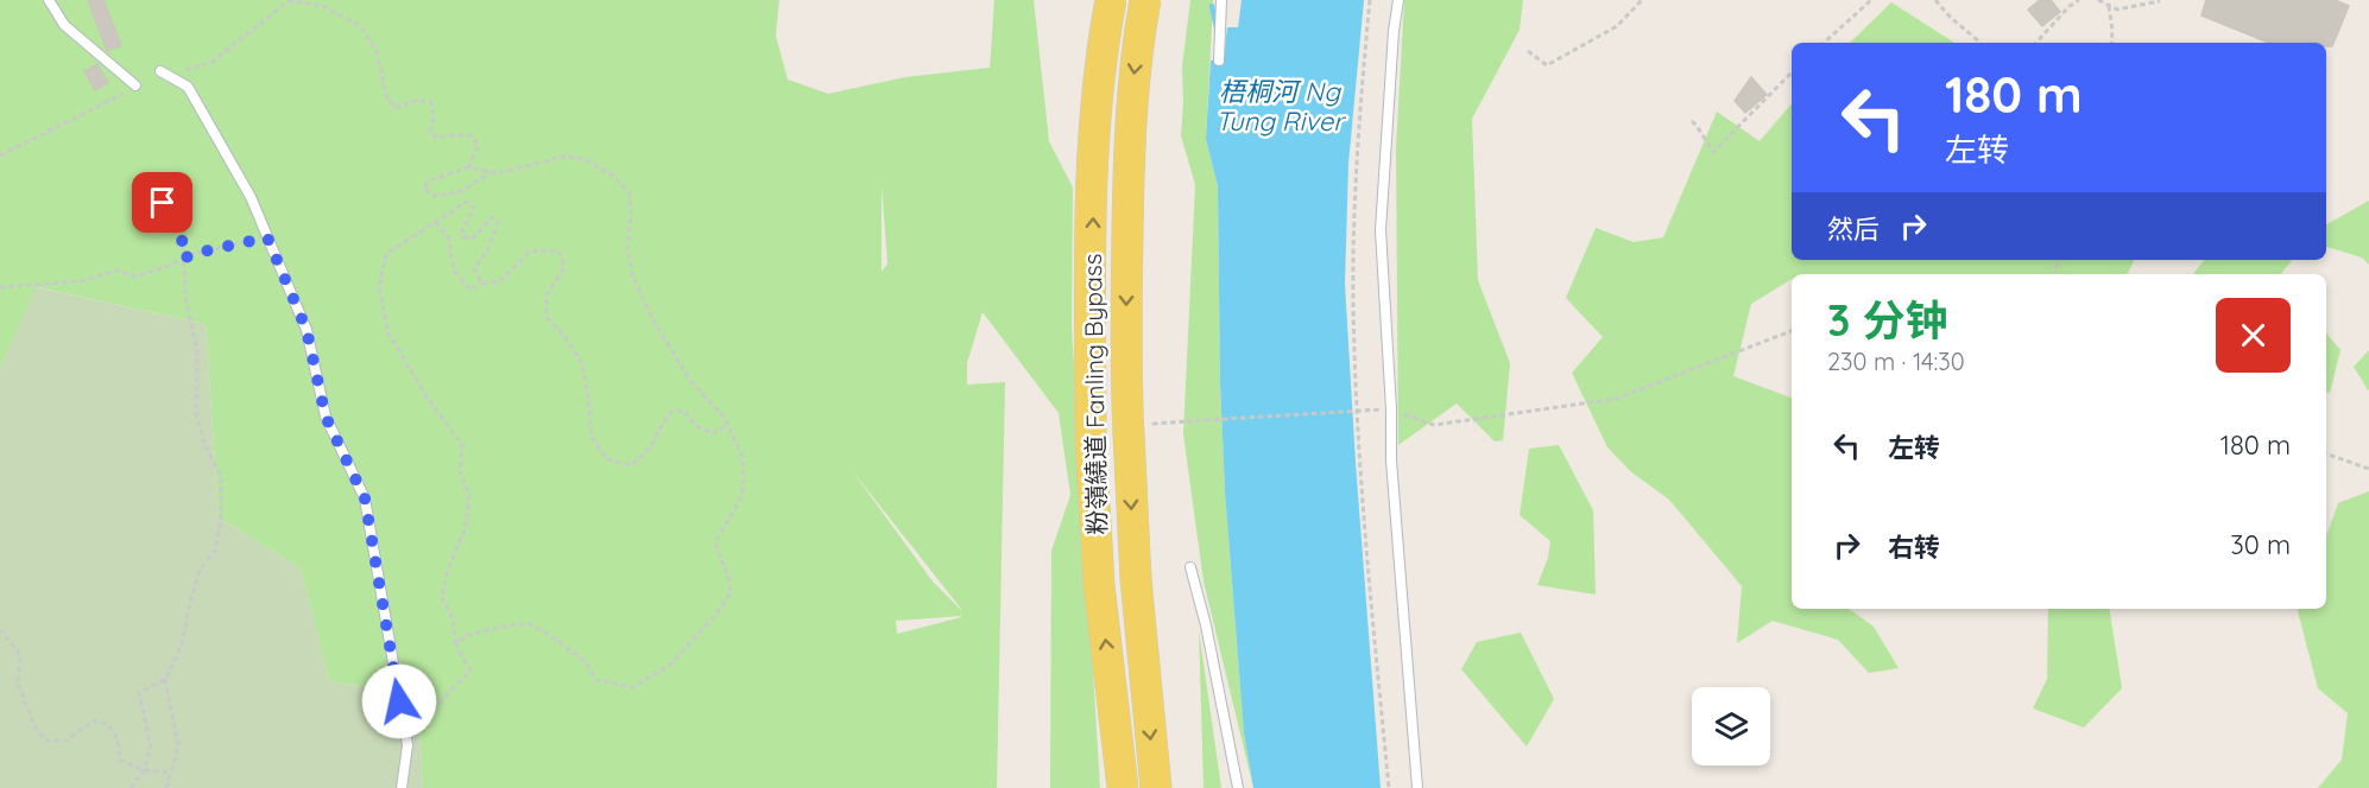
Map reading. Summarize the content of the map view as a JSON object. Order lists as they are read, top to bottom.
{
  "streets": {
    "main road": ["粉嶺繞道 Fanling Bypass"]
  },
  "water": ["梧桐河 Ng Tung River"],
  "page": {
    "turn": ["180 m", "左转"],
    "then": "然后",
    "heading": ["3 分钟", "230 m · 14:30"],
    "list": [
      {
        "name": "左转",
        "value": "180 m"
      },
      {
        "name": "右转",
        "value": "30 m"
      }
    ]
  }
}
